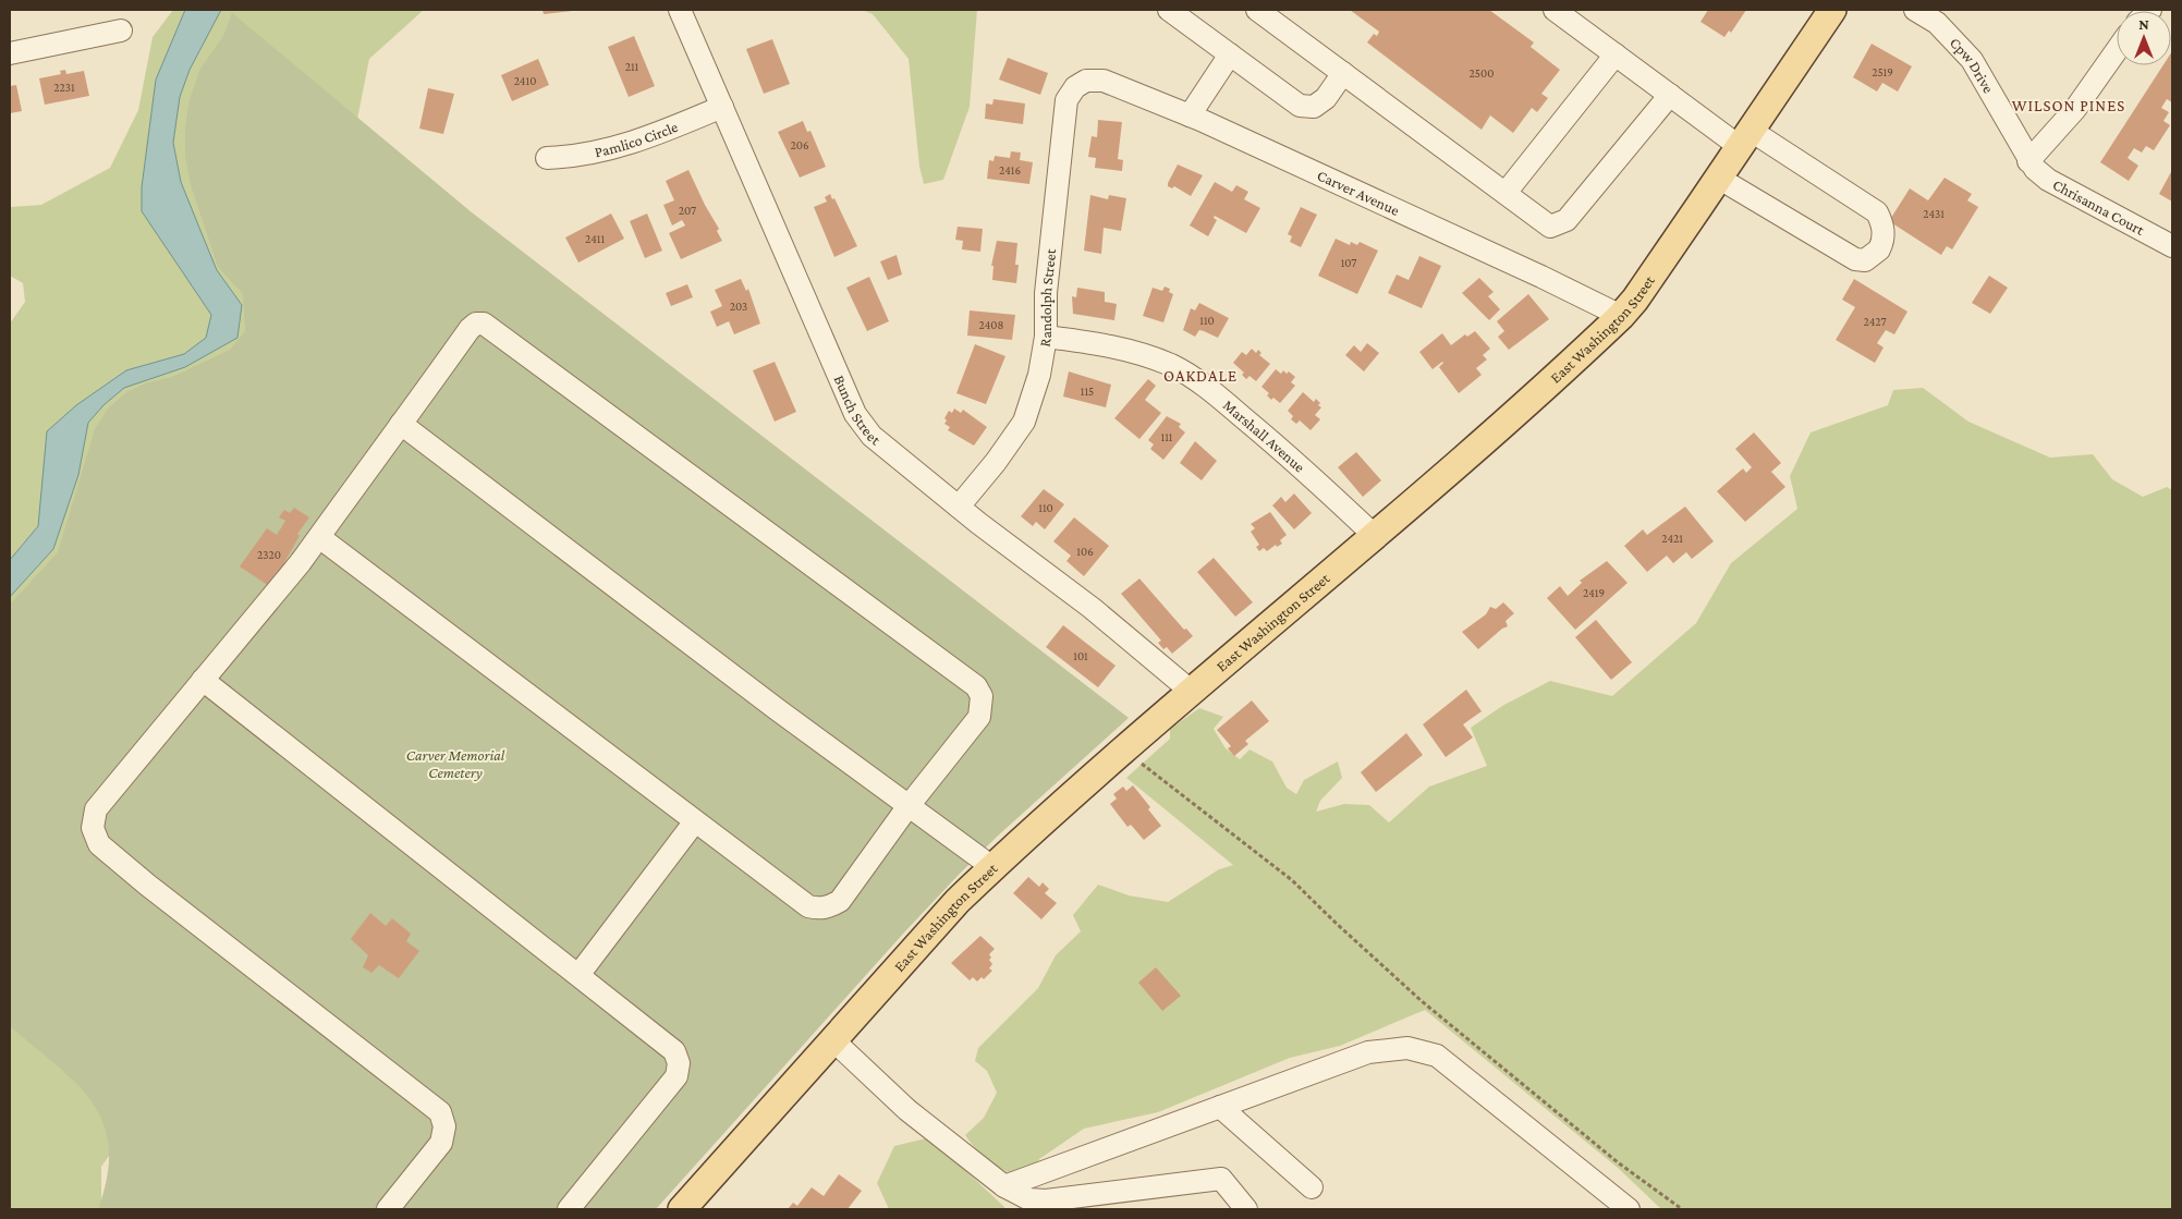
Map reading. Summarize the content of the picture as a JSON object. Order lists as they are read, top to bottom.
{
  "streets": {
    "main road": ["East Washington Street"],
    "street": [
      "Cpw Drive",
      "Pamlico Circle",
      "Carver Avenue",
      "Chrisanna Court",
      "Randolph Street",
      "Bunch Street",
      "Marshall Avenue"
    ]
  },
  "crossings": [
    ["Cpw Drive", "Chrisanna Court"],
    ["Pamlico Circle", "Bunch Street"],
    ["Carver Avenue", "Randolph Street"],
    ["Carver Avenue", "East Washington Street"],
    ["Randolph Street", "Bunch Street"],
    ["Randolph Street", "Marshall Avenue"],
    ["East Washington Street", "Bunch Street"],
    ["East Washington Street", "Marshall Avenue"]
  ],
  "districts": ["WILSON PINES", "OAKDALE"],
  "parks": ["Carver Memorial Cemetery"],
  "house_numbers": [
    "211",
    "2519",
    "2500",
    "2410",
    "2231",
    "206",
    "2416",
    "207",
    "2431",
    "2411",
    "107",
    "203",
    "110",
    "2427",
    "2408",
    "115",
    "111",
    "110",
    "2421",
    "106",
    "2320",
    "2419",
    "101"
  ],
  "north": "top"
}
